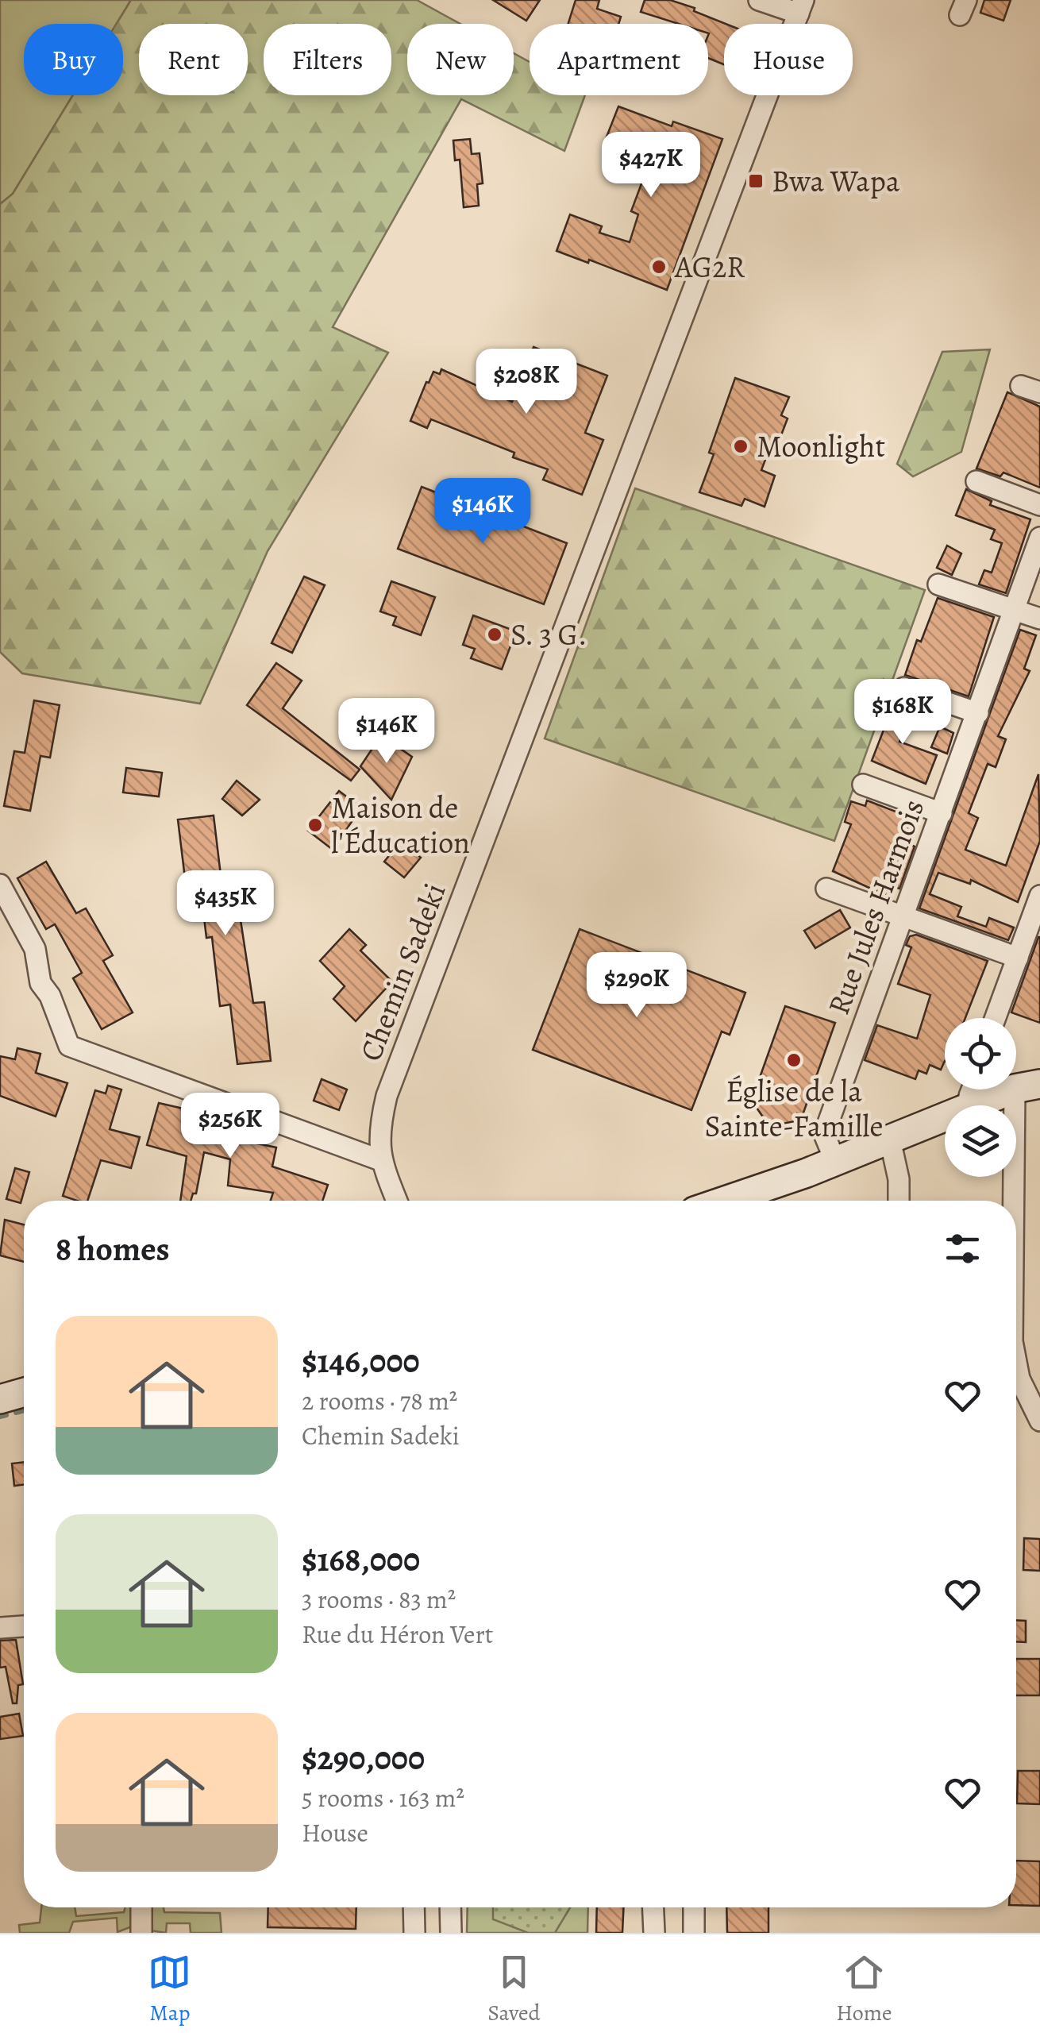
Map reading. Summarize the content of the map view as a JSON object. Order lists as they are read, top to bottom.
{
  "streets": {
    "street": ["Rue Jules Harmois", "Chemin Sadeki"]
  },
  "places": {
    "transit": ["Bwa Wapa"],
    "other": [
      "AG2R",
      "Moonlight",
      "S. 3 G.",
      "Maison de l'Éducation",
      "Église de la Sainte-Famille"
    ]
  },
  "page": {
    "chip": [
      "Buy",
      "Rent",
      "Filters",
      "New",
      "Apartment",
      "House"
    ],
    "price": [
      "$427K",
      "$208K",
      "$146K",
      "$168K",
      "$146K",
      "$435K",
      "$290K",
      "$256K"
    ],
    "heading": "8 homes",
    "list": [
      {
        "name": "$146,000",
        "note": "2 rooms · 78 m² · Chemin Sadeki"
      },
      {
        "name": "$168,000",
        "note": "3 rooms · 83 m² · Rue du Héron Vert"
      },
      {
        "name": "$290,000",
        "note": "5 rooms · 163 m² · House"
      }
    ],
    "tabs": ["Map", "Saved", "Home"]
  }
}
